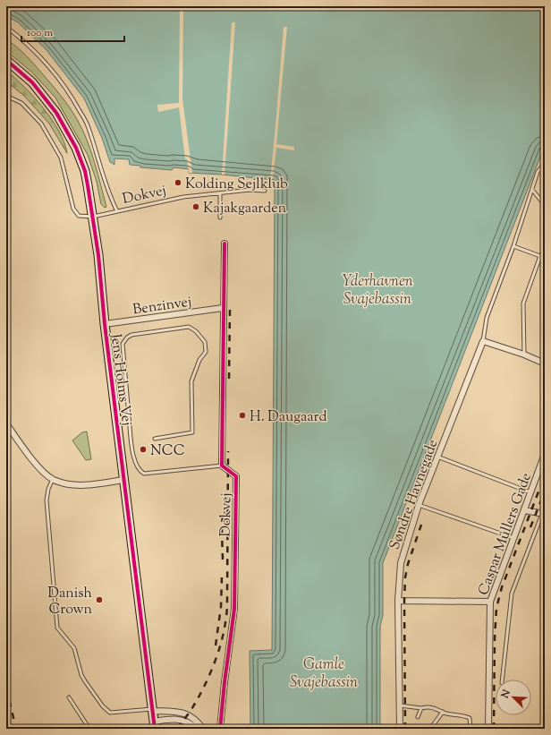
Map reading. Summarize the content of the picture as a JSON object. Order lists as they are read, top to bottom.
{
  "streets": {
    "main road": ["Jens Holms Vej"],
    "street": [
      "Dokvej",
      "Benzinvej",
      "Søndre Havnegade",
      "Caspar Müllers Gade"
    ]
  },
  "crossings": [
    ["Dokvej", "Jens Holms Vej"],
    ["Benzinvej", "Jens Holms Vej"]
  ],
  "water": ["Yderhavnen Svajebassin", "Gamle Svajebassin"],
  "places": [
    "Kolding Sejlklub",
    "Kajakgaarden",
    "H. Daugaard",
    "NCC",
    "Danish Crown"
  ],
  "scale_bar": "100 m",
  "north": "top left"
}
